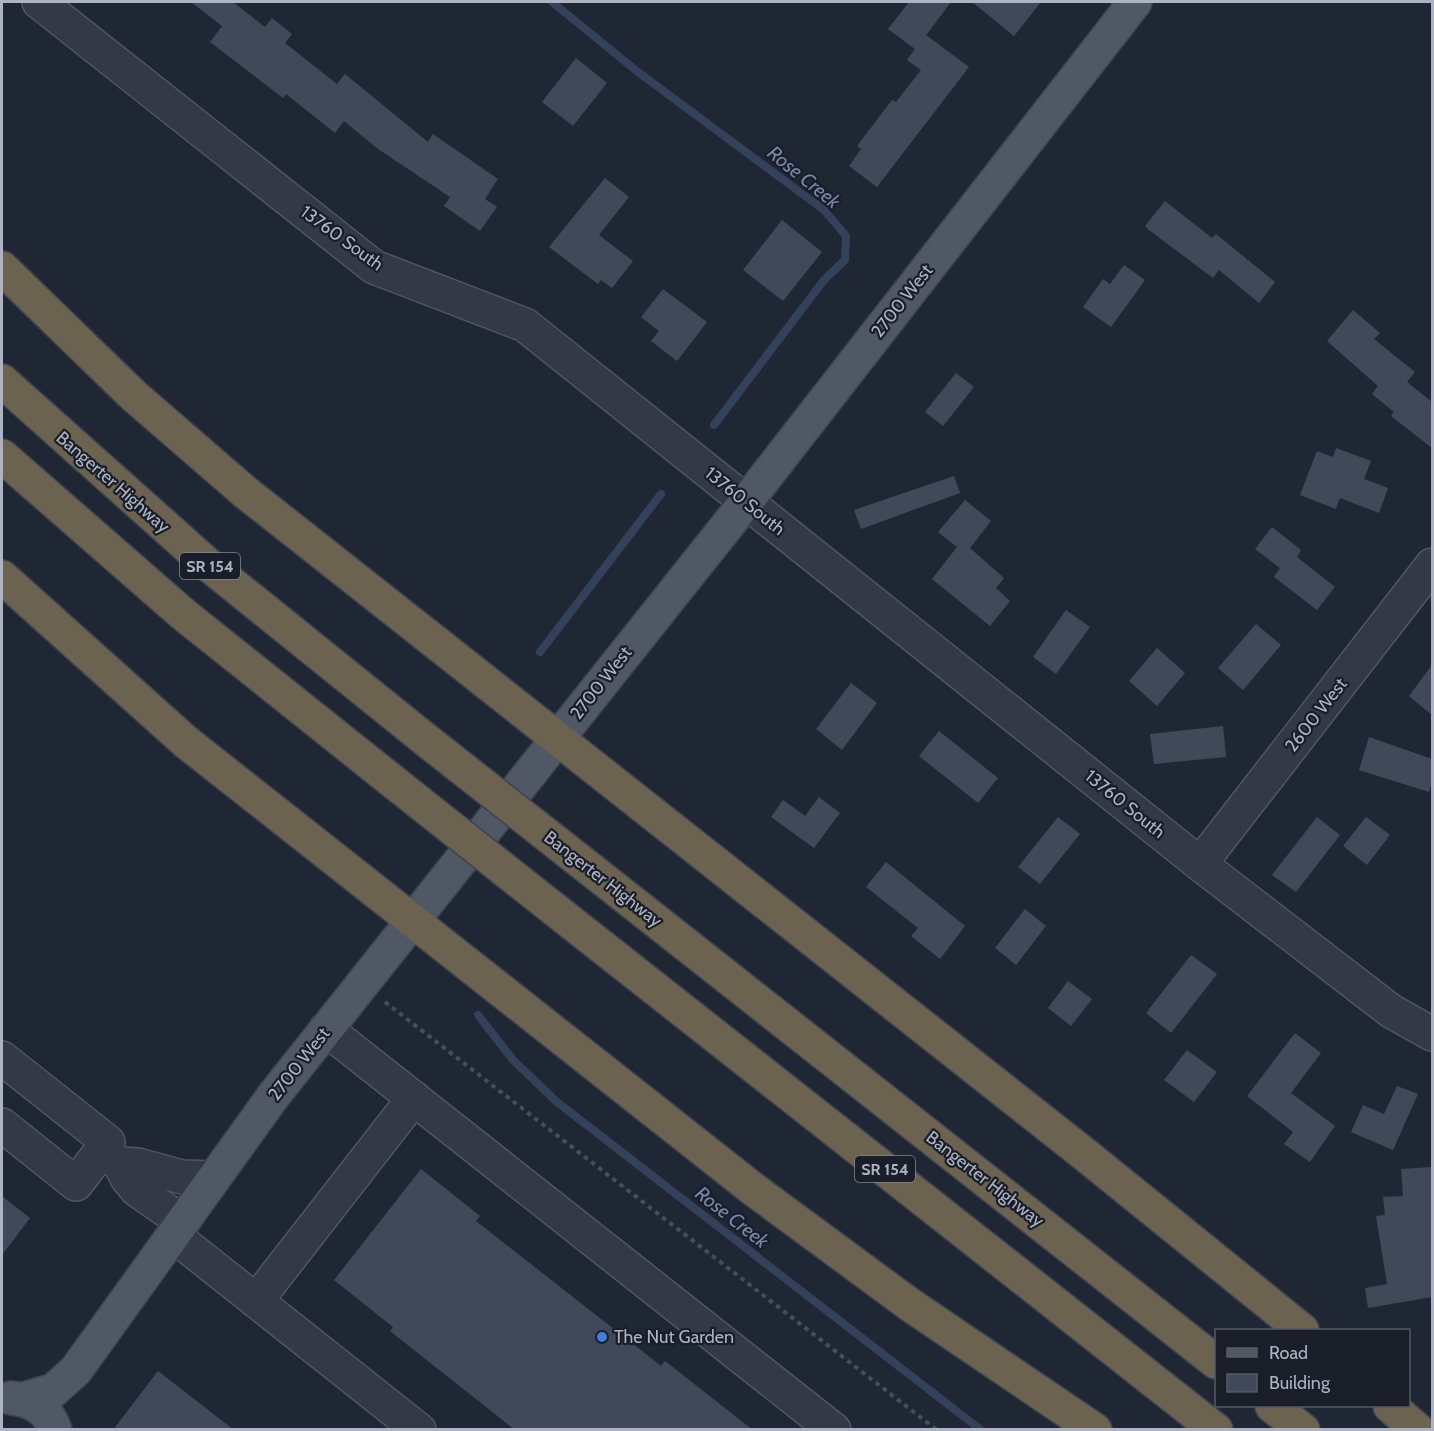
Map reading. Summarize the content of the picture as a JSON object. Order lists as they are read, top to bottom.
{
  "streets": {
    "highway": ["Bangerter Highway", "SR 154"],
    "main road": ["2700 West"],
    "street": ["13760 South", "2600 West"]
  },
  "crossings": [
    ["13760 South", "2700 West"],
    ["13760 South", "2600 West"]
  ],
  "water": ["Rose Creek"],
  "places": ["The Nut Garden"],
  "legend": ["Road", "Building"]
}
